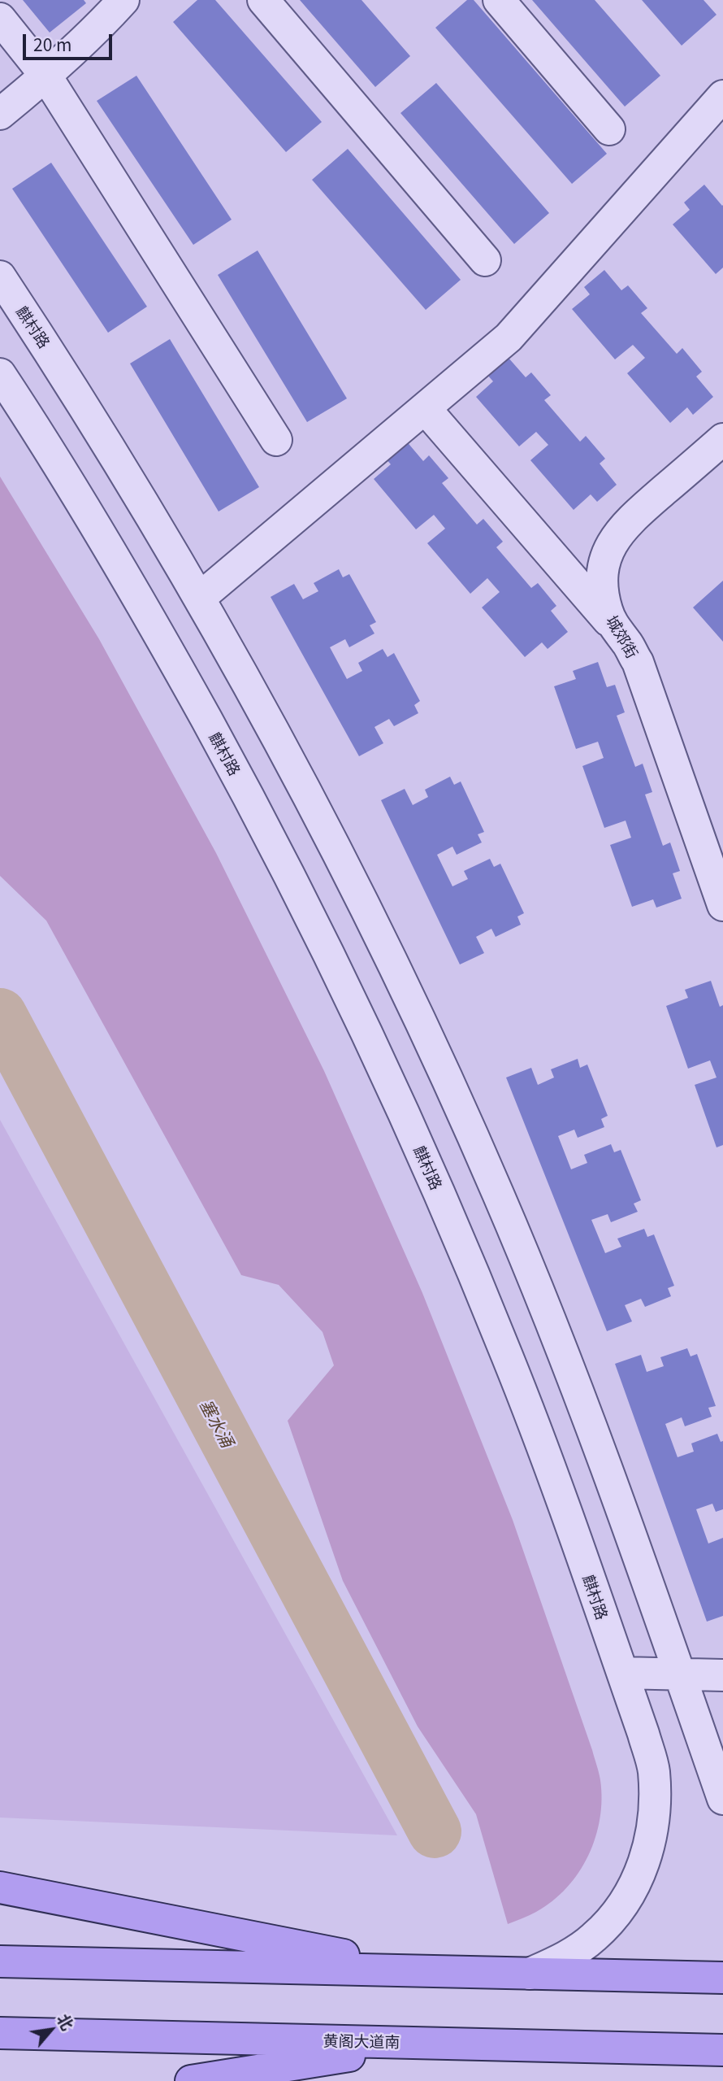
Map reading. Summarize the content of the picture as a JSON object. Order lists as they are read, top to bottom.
{
  "streets": {
    "main road": ["黄阁大道南"],
    "street": ["麒村路", "城郊街"]
  },
  "water": ["塞水涌"],
  "scale_bar": "20 m",
  "north": "top right"
}
